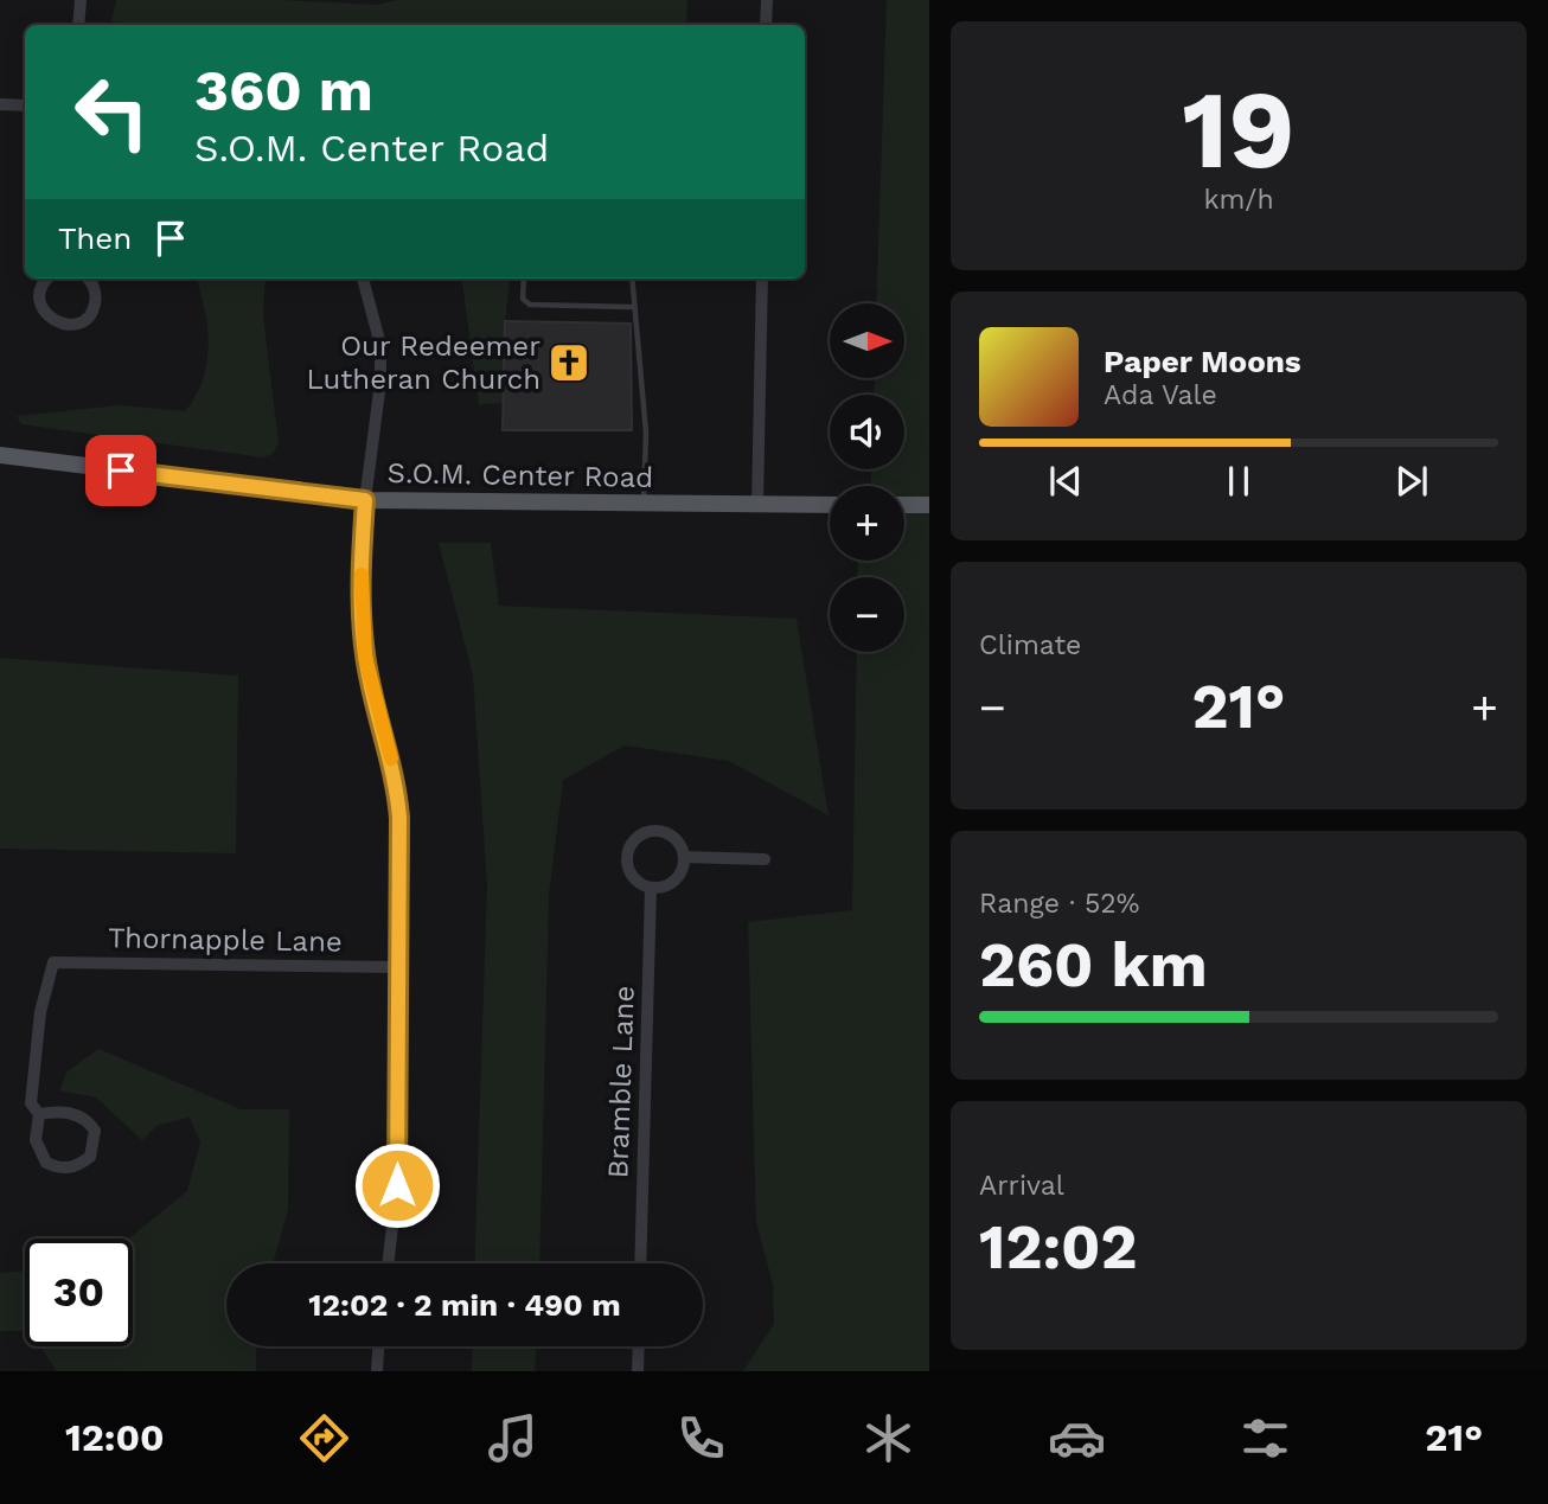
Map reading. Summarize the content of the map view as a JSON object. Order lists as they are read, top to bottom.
{
  "streets": {
    "main road": ["S.O.M. Center Road"],
    "street": ["Thornapple Lane", "Bramble Lane"]
  },
  "places": {
    "church": ["Our Redeemer Lutheran Church"]
  },
  "north": "right",
  "page": {
    "tile": [
      ["19", "km/h"],
      "Climate",
      ["Range · 52%", "260 km"],
      ["Arrival", "12:02"]
    ],
    "turn": ["360 m", "S.O.M. Center Road"],
    "then": "Then",
    "map_buttons": ["+", "−"],
    "song": ["Paper Moons", "Ada Vale"],
    "heat": ["−", "21°", "+"],
    "limit": "30",
    "trip": "12:02 · 2 min · 490 m",
    "tabs": ["12:00", "21°"]
  }
}
